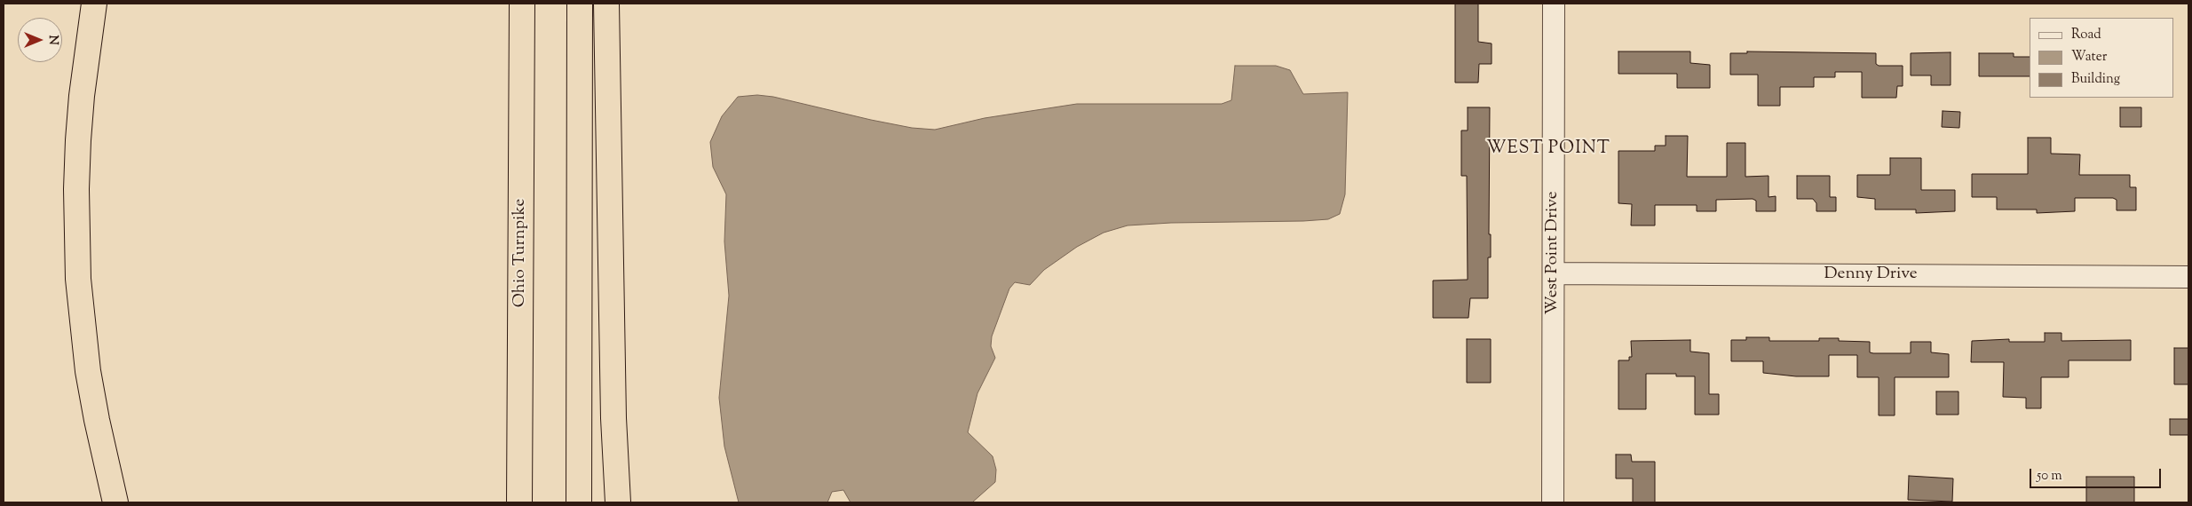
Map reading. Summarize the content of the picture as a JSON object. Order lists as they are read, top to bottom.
{
  "streets": {
    "highway": ["Ohio Turnpike"],
    "street": ["West Point Drive", "Denny Drive"]
  },
  "crossings": [
    ["West Point Drive", "Denny Drive"]
  ],
  "districts": ["WEST POINT"],
  "legend": ["Road", "Water", "Building"],
  "scale_bar": "50 m",
  "north": "right"
}
